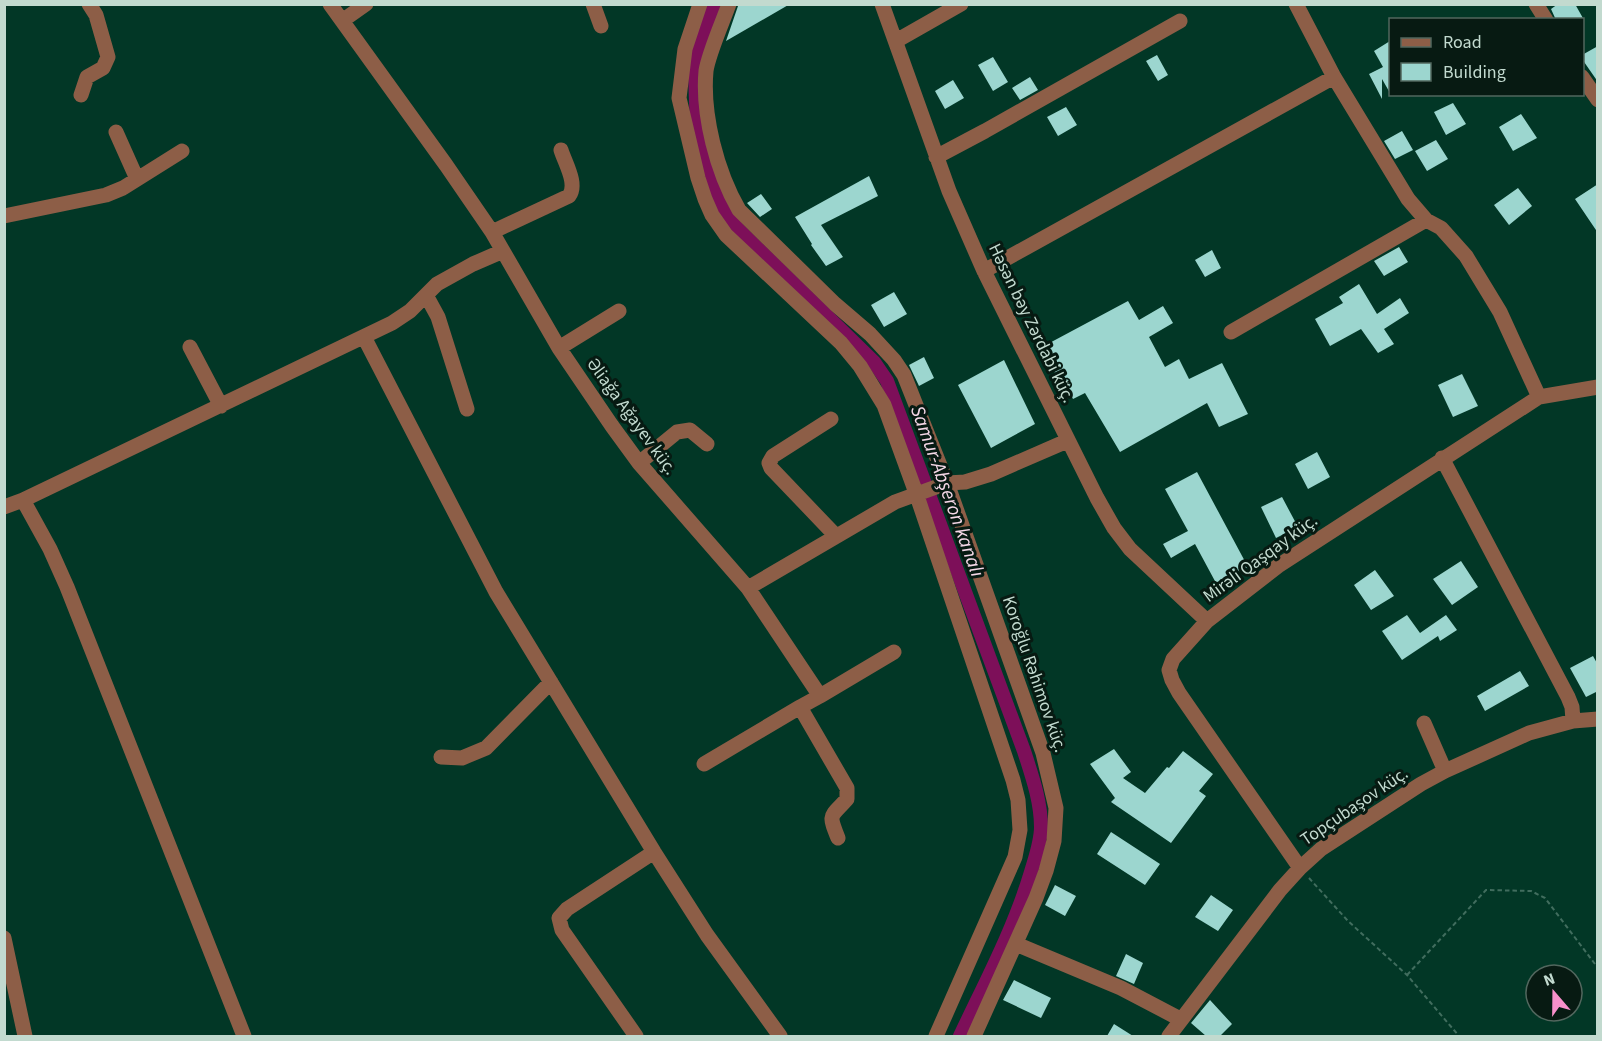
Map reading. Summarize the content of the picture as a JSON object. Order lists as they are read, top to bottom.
{
  "streets": {
    "street": [
      "Həsən bəy Zərdabi küç.",
      "Əliağa Ağayev küç.",
      "Mirəli Qaşqay küç.",
      "Koroğlu Rəhimov küç.",
      "Topçubaşov küç."
    ]
  },
  "crossings": [
    ["Həsən bəy Zərdabi küç.", "Mirəli Qaşqay küç."],
    ["Mirəli Qaşqay küç.", "Topçubaşov küç."]
  ],
  "water": ["Samur-Abşeron kanalı"],
  "legend": ["Road", "Building"],
  "north": "top"
}
